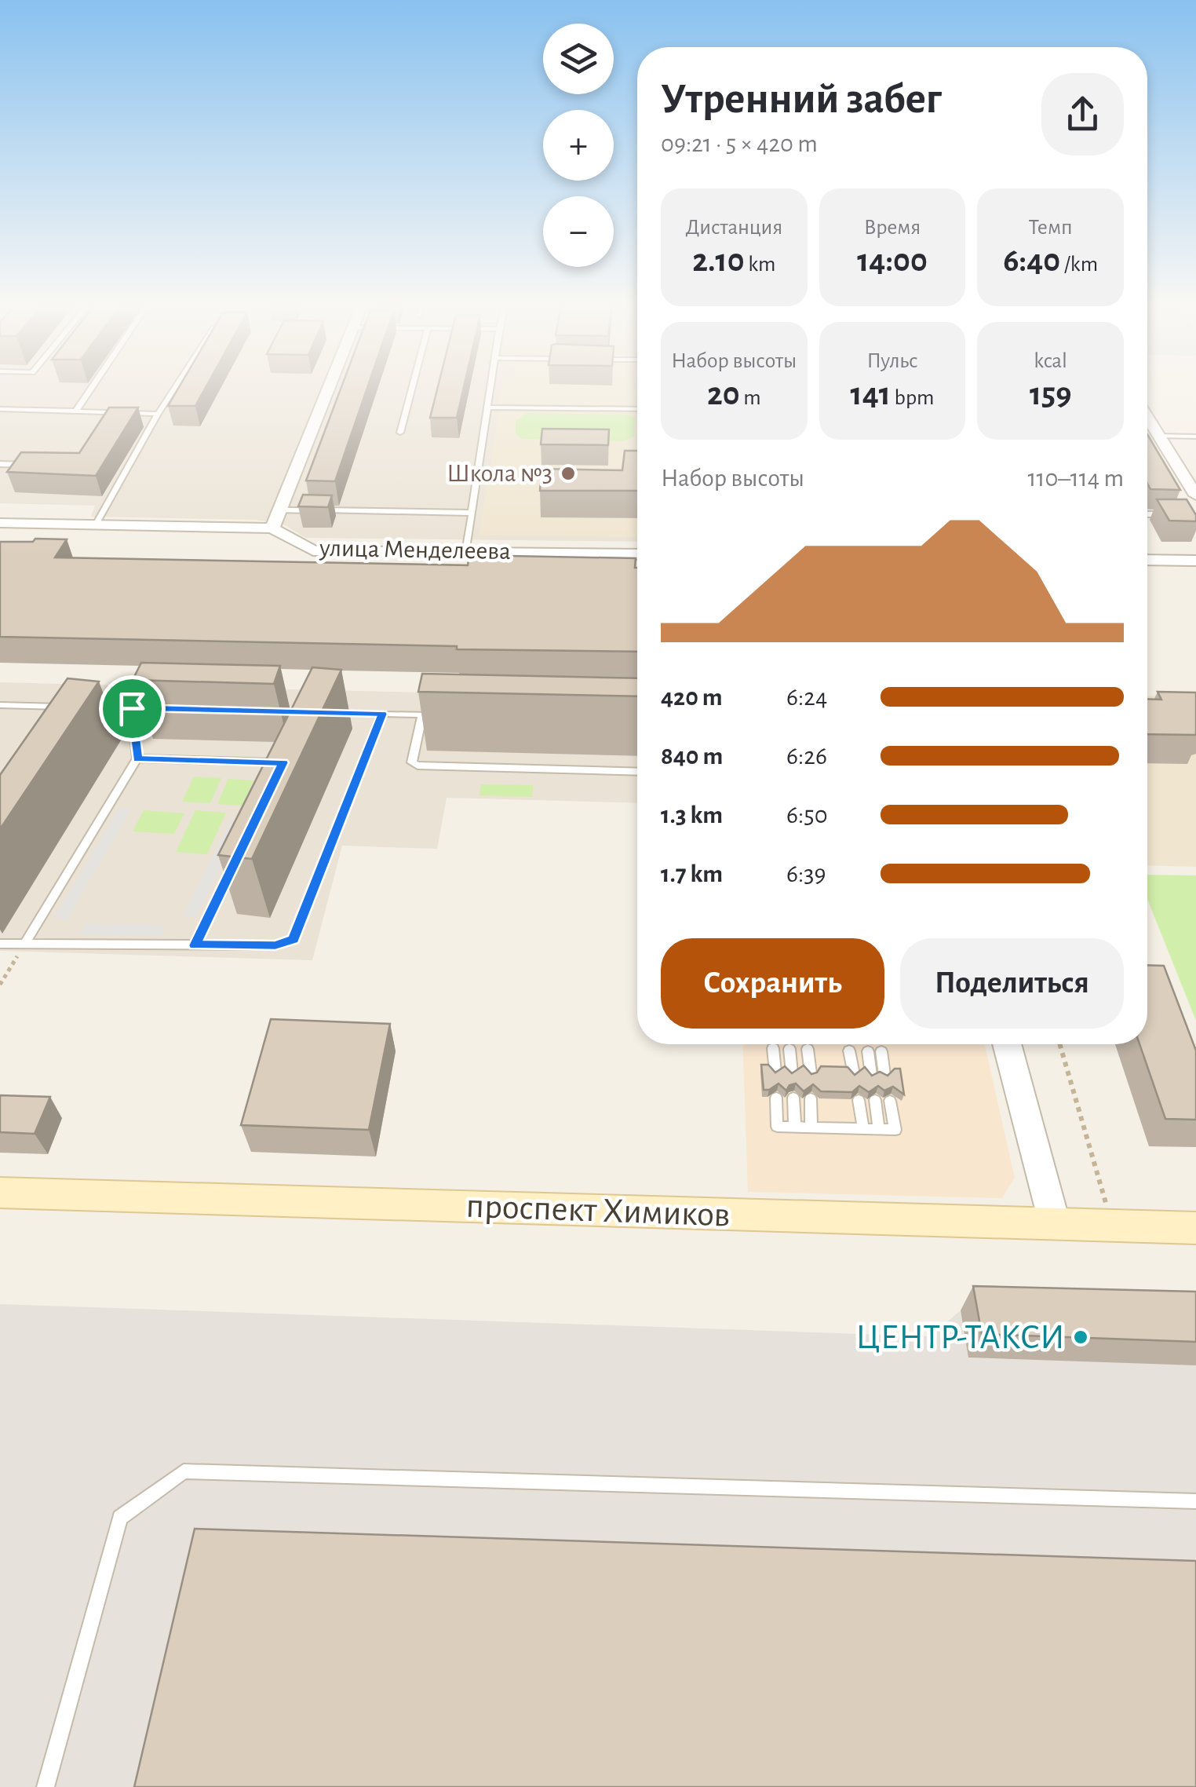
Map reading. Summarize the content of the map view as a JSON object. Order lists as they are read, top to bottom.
{
  "streets": {
    "main road": ["проспект Химиков"],
    "street": ["улица Менделеева"]
  },
  "places": ["Школа №3", "ЦЕНТР-ТАКСИ"],
  "page": {
    "map_buttons": ["+", "−"],
    "heading": ["Утренний забег", "09:21 · 5 × 420 m"],
    "stats": [
      ["Дистанция", "2.10 km"],
      ["Время", "14:00"],
      ["Темп", "6:40 /km"],
      ["Набор высоты", "20 m"],
      ["Пульс", "141 bpm"],
      ["kcal", "159"]
    ],
    "chart": ["Набор высоты", "110–114 m"],
    "list": [
      {
        "name": "420 m",
        "note": "6:24"
      },
      {
        "name": "840 m",
        "note": "6:26"
      },
      {
        "name": "1.3 km",
        "note": "6:50"
      },
      {
        "name": "1.7 km",
        "note": "6:39"
      }
    ],
    "buttons": ["Сохранить", "Поделиться"]
  }
}
